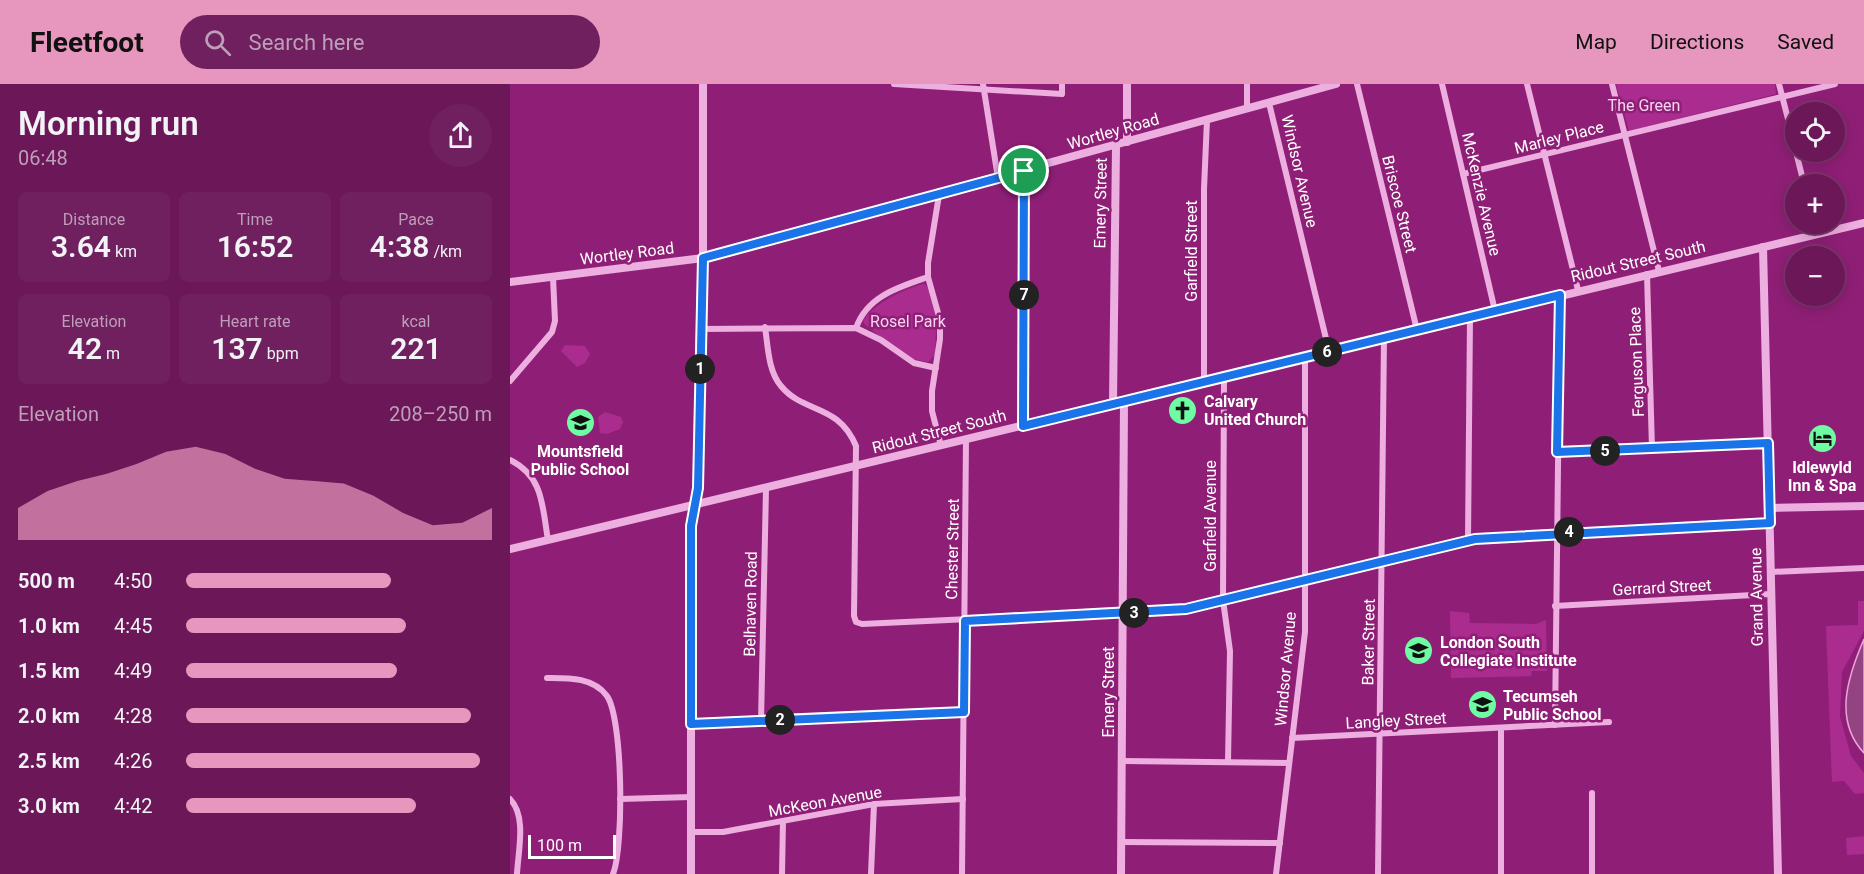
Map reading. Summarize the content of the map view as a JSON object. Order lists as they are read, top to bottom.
{
  "streets": {
    "street": [
      "Wortley Road",
      "Marley Place",
      "Windsor Avenue",
      "McKenzie Avenue",
      "Emery Street",
      "Briscoe Street",
      "Garfield Street",
      "Ridout Street South",
      "Ferguson Place",
      "Garfield Avenue",
      "Chester Street",
      "Gerrard Street",
      "Grand Avenue",
      "Belhaven Road",
      "Baker Street",
      "Langley Street",
      "McKeon Avenue"
    ]
  },
  "crossings": [
    ["Wortley Road", "Windsor Avenue"],
    ["Wortley Road", "Emery Street"],
    ["Wortley Road", "Garfield Street"],
    ["Marley Place", "McKenzie Avenue"],
    ["Windsor Avenue", "Ridout Street South"],
    ["Windsor Avenue", "Langley Street"],
    ["McKenzie Avenue", "Ridout Street South"],
    ["Emery Street", "Ridout Street South"],
    ["Briscoe Street", "Ridout Street South"],
    ["Garfield Street", "Ridout Street South"],
    ["Ridout Street South", "Ferguson Place"],
    ["Ridout Street South", "Garfield Avenue"],
    ["Ridout Street South", "Chester Street"],
    ["Ridout Street South", "Grand Avenue"],
    ["Ridout Street South", "Belhaven Road"],
    ["Ridout Street South", "Baker Street"],
    ["Chester Street", "McKeon Avenue"],
    ["Gerrard Street", "Grand Avenue"],
    ["Baker Street", "Langley Street"]
  ],
  "parks": ["The Green", "Rosel Park"],
  "places": {
    "church": ["Calvary United Church"],
    "school or university": ["Mountsfield Public School", "London South Collegiate Institute", "Tecumseh Public School"],
    "hotel": ["Idlewyld Inn & Spa"]
  },
  "scale_bar": "100 m",
  "page": {
    "header": "Fleetfoot",
    "search": "Search here",
    "nav": ["Map", "Directions", "Saved"],
    "heading": ["Morning run", "06:48"],
    "map_buttons": ["+", "−"],
    "stats": [
      ["Distance", "3.64 km"],
      ["Time", "16:52"],
      ["Pace", "4:38 /km"],
      ["Elevation", "42 m"],
      ["Heart rate", "137 bpm"],
      ["kcal", "221"]
    ],
    "pins": [
      "7",
      "6",
      "1",
      "5",
      "4",
      "3",
      "2"
    ],
    "chart": ["Elevation", "208–250 m"],
    "list": [
      {
        "name": "500 m",
        "note": "4:50"
      },
      {
        "name": "1.0 km",
        "note": "4:45"
      },
      {
        "name": "1.5 km",
        "note": "4:49"
      },
      {
        "name": "2.0 km",
        "note": "4:28"
      },
      {
        "name": "2.5 km",
        "note": "4:26"
      },
      {
        "name": "3.0 km",
        "note": "4:42"
      }
    ],
    "scale": "100 m"
  }
}
